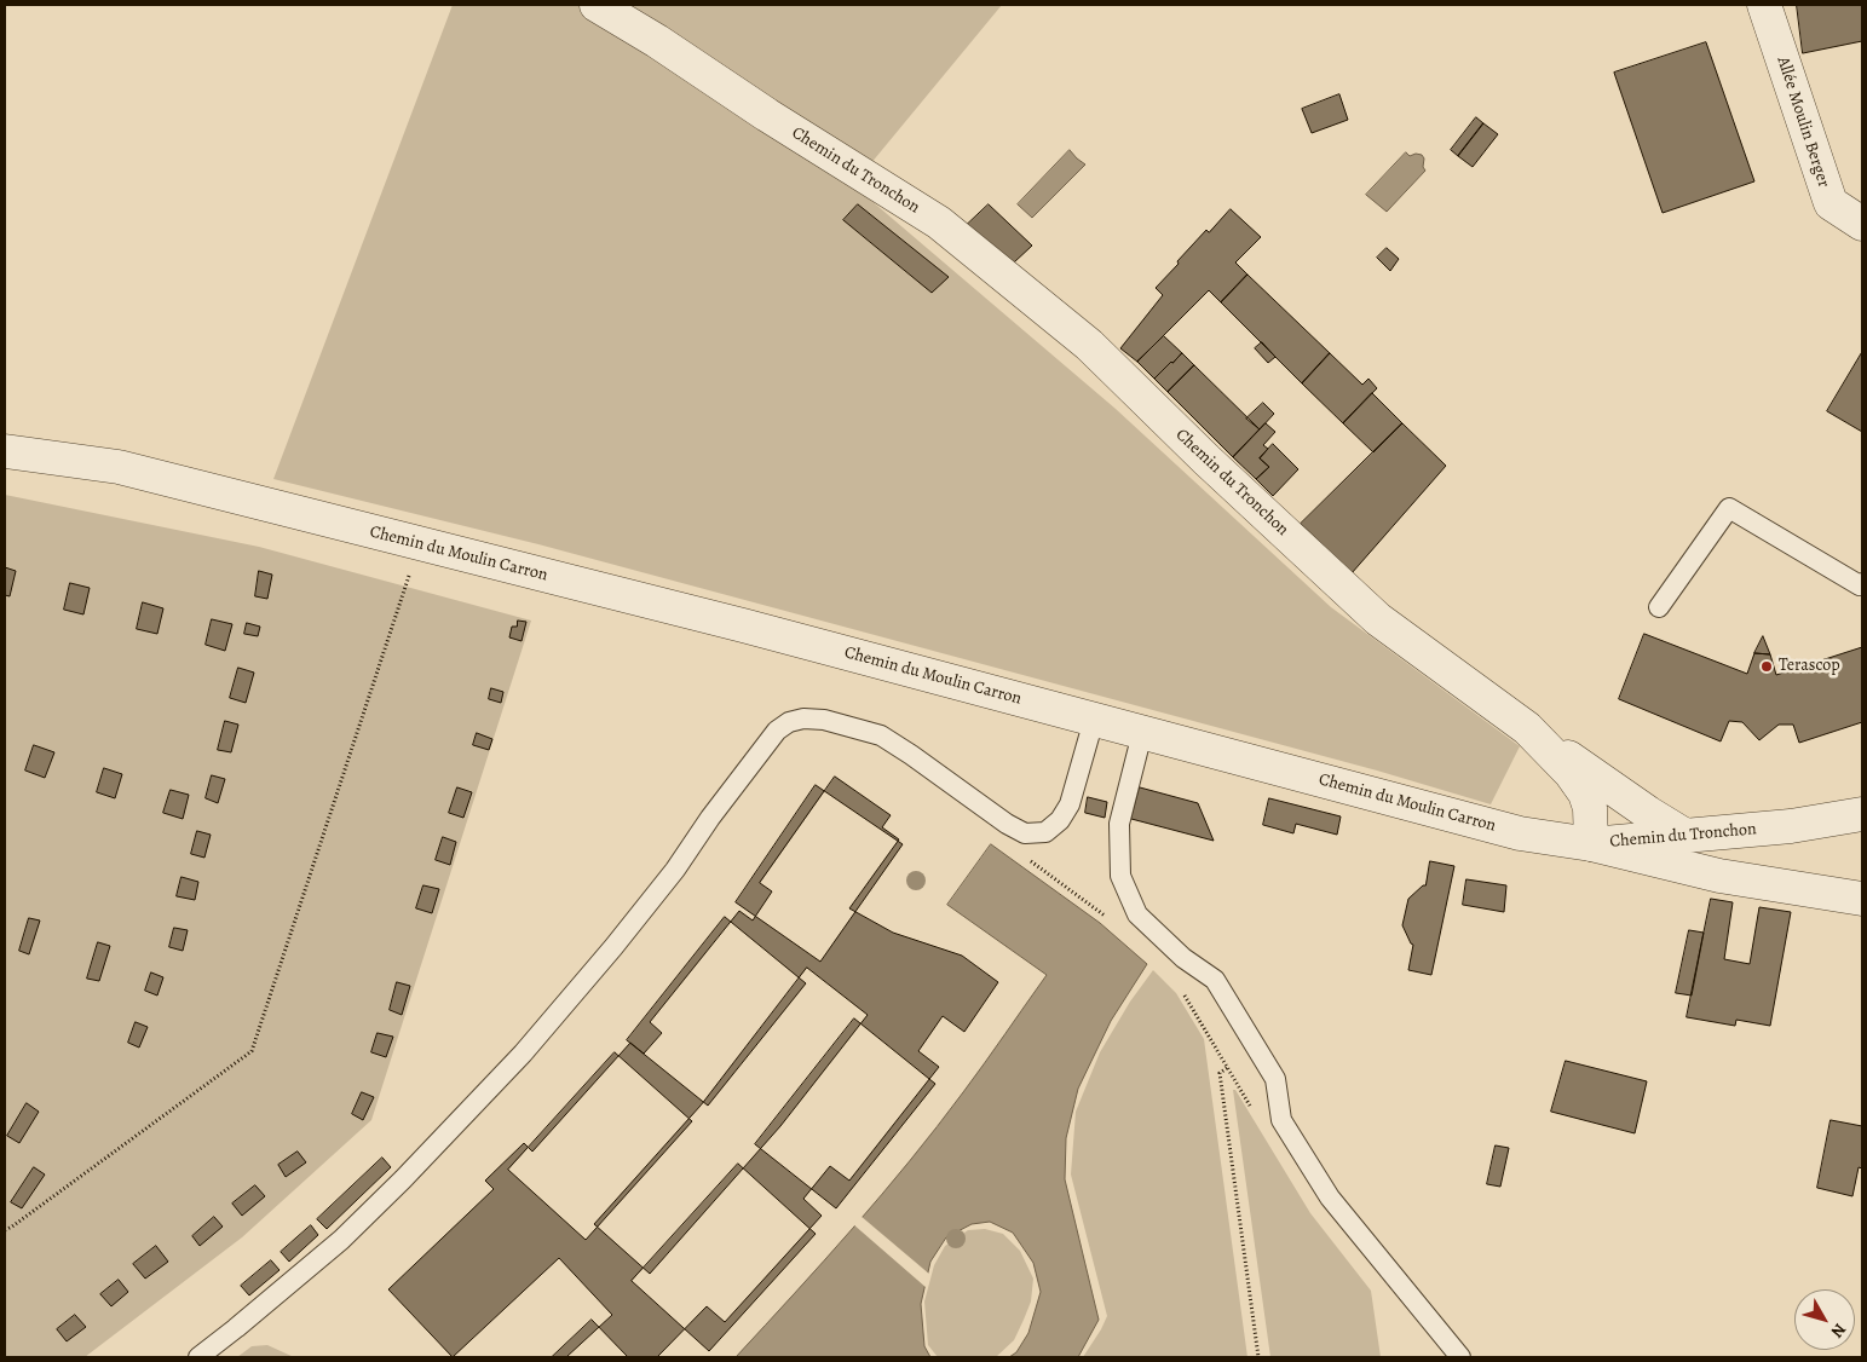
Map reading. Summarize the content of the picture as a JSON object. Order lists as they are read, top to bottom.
{
  "streets": {
    "street": ["Allée Moulin Berger", "Chemin du Tronchon", "Chemin du Moulin Carron"]
  },
  "crossings": [
    ["Chemin du Tronchon", "Chemin du Moulin Carron"]
  ],
  "places": ["Terascop"],
  "north": "bottom right"
}
